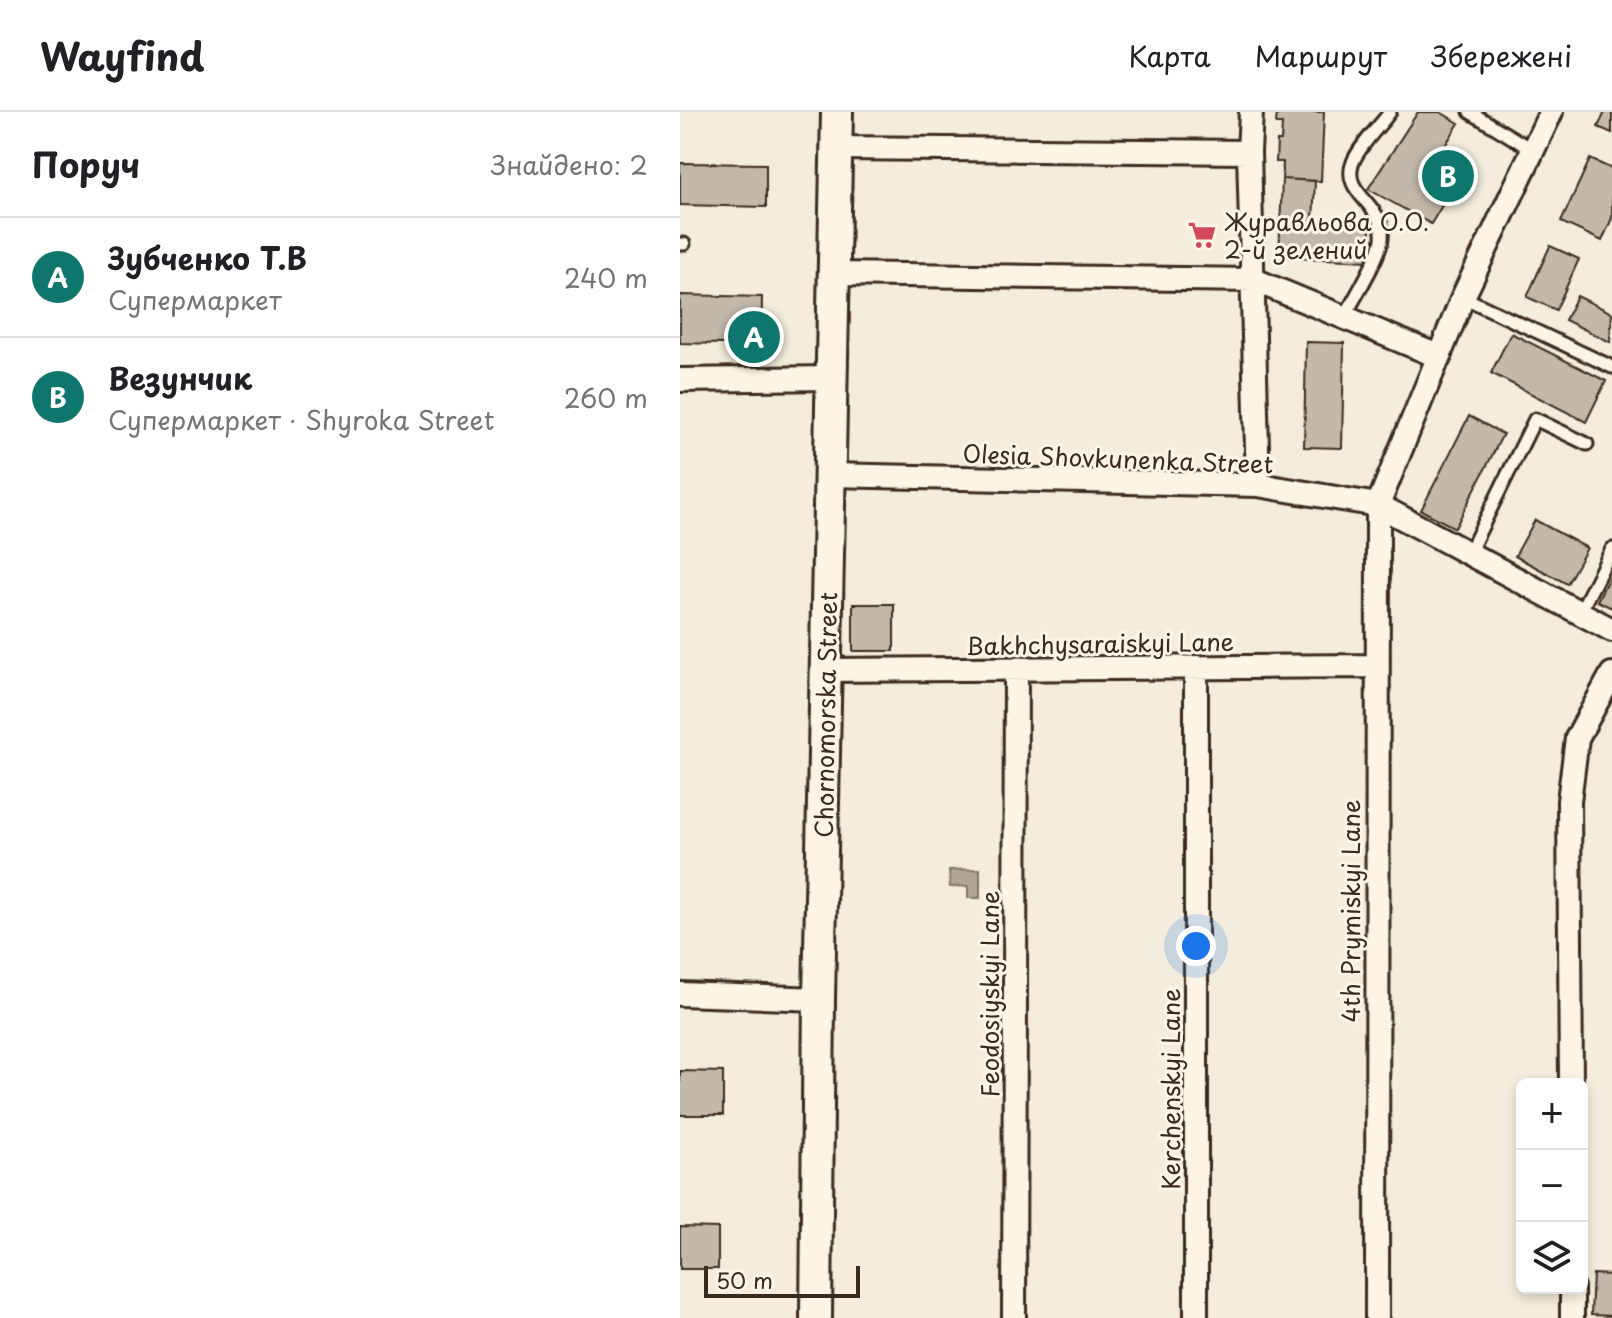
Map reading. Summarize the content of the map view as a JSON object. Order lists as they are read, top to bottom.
{
  "streets": {
    "street": [
      "Olesia Shovkunenka Street",
      "Bakhchysaraiskyi Lane",
      "Chornomorska Street",
      "4th Prymiskyi Lane",
      "Feodosiyskyi Lane",
      "Kerchenskyi Lane"
    ]
  },
  "crossings": [
    ["Olesia Shovkunenka Street", "Chornomorska Street"],
    ["Olesia Shovkunenka Street", "4th Prymiskyi Lane"],
    ["Bakhchysaraiskyi Lane", "Chornomorska Street"],
    ["Bakhchysaraiskyi Lane", "4th Prymiskyi Lane"],
    ["Bakhchysaraiskyi Lane", "Feodosiyskyi Lane"],
    ["Bakhchysaraiskyi Lane", "Kerchenskyi Lane"]
  ],
  "places": {
    "supermarket": ["Журавльова О.О. 2-й зелений"]
  },
  "scale_bar": "50 m",
  "page": {
    "header": "Wayfind",
    "nav": ["Карта", "Маршрут", "Збережені"],
    "heading": ["Поруч", "Знайдено: 2"],
    "pins": ["B", "A"],
    "list": [
      {
        "mark": "A",
        "name": "Зубченко Т.В",
        "note": "Супермаркет",
        "value": "240 m"
      },
      {
        "mark": "B",
        "name": "Везунчик",
        "note": "Супермаркет · Shyroka Street",
        "value": "260 m"
      }
    ],
    "map_buttons": ["+", "−"],
    "scale": "50 m"
  }
}
